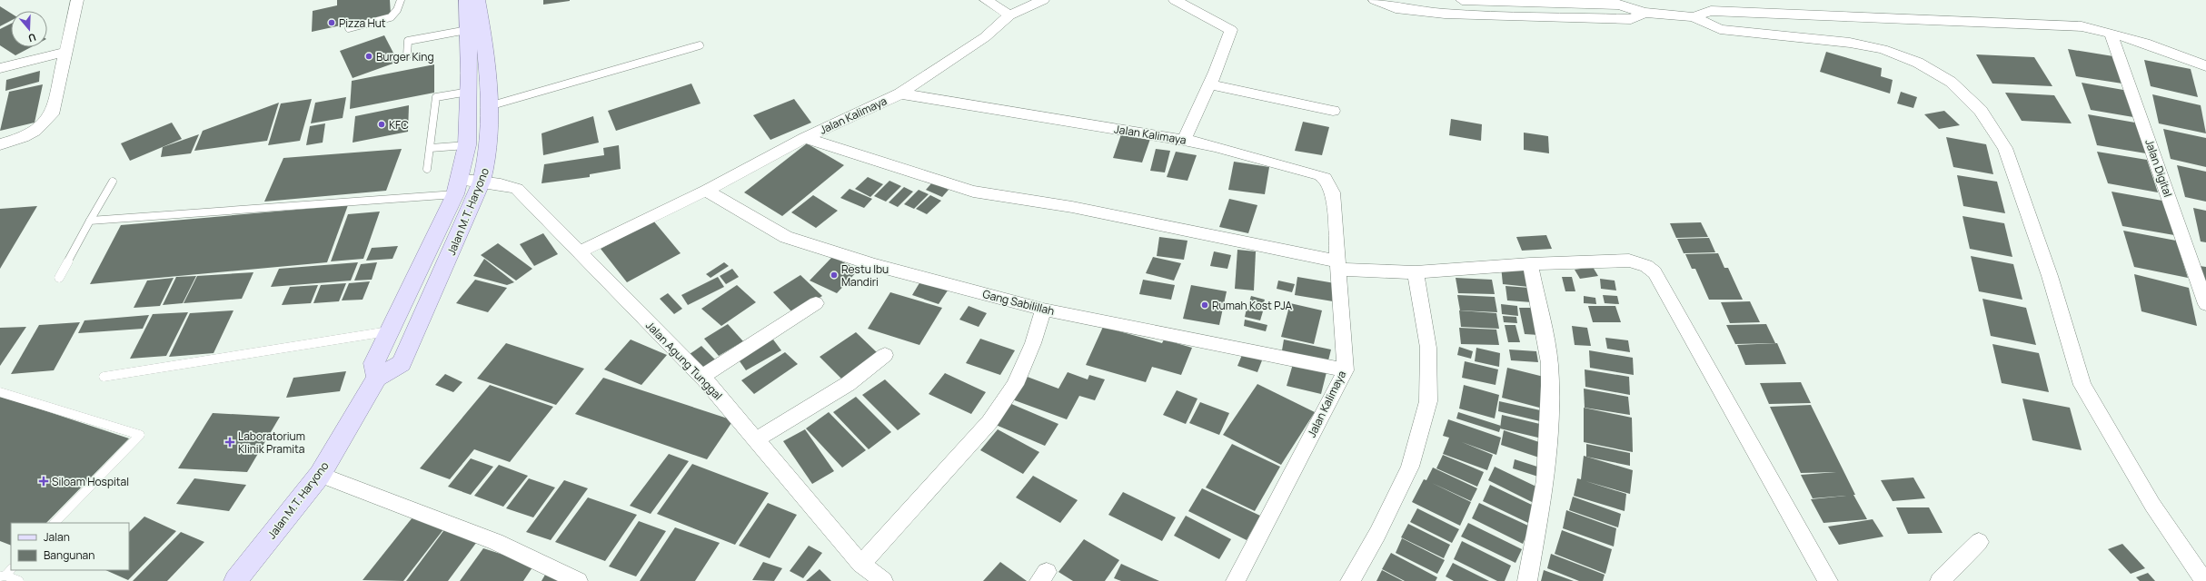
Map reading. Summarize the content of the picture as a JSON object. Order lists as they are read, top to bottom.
{
  "streets": {
    "main road": ["Jalan M.T. Haryono"],
    "street": [
      "Jalan Kalimaya",
      "Jalan Digital",
      "Gang Sabilillah",
      "Jalan Agung Tunggal"
    ]
  },
  "crossings": [
    ["Jalan Kalimaya", "Gang Sabilillah"],
    ["Jalan Kalimaya", "Jalan Agung Tunggal"],
    ["Jalan M.T. Haryono", "Jalan Agung Tunggal"]
  ],
  "places": {
    "other": [
      "Pizza Hut",
      "Burger King",
      "KFC",
      "Restu Ibu Mandiri",
      "Rumah Kost PJA"
    ],
    "health": ["Laboratorium Klinik Pramita", "Siloam Hospital"]
  },
  "legend": ["Jalan", "Bangunan"],
  "north": "bottom"
}
